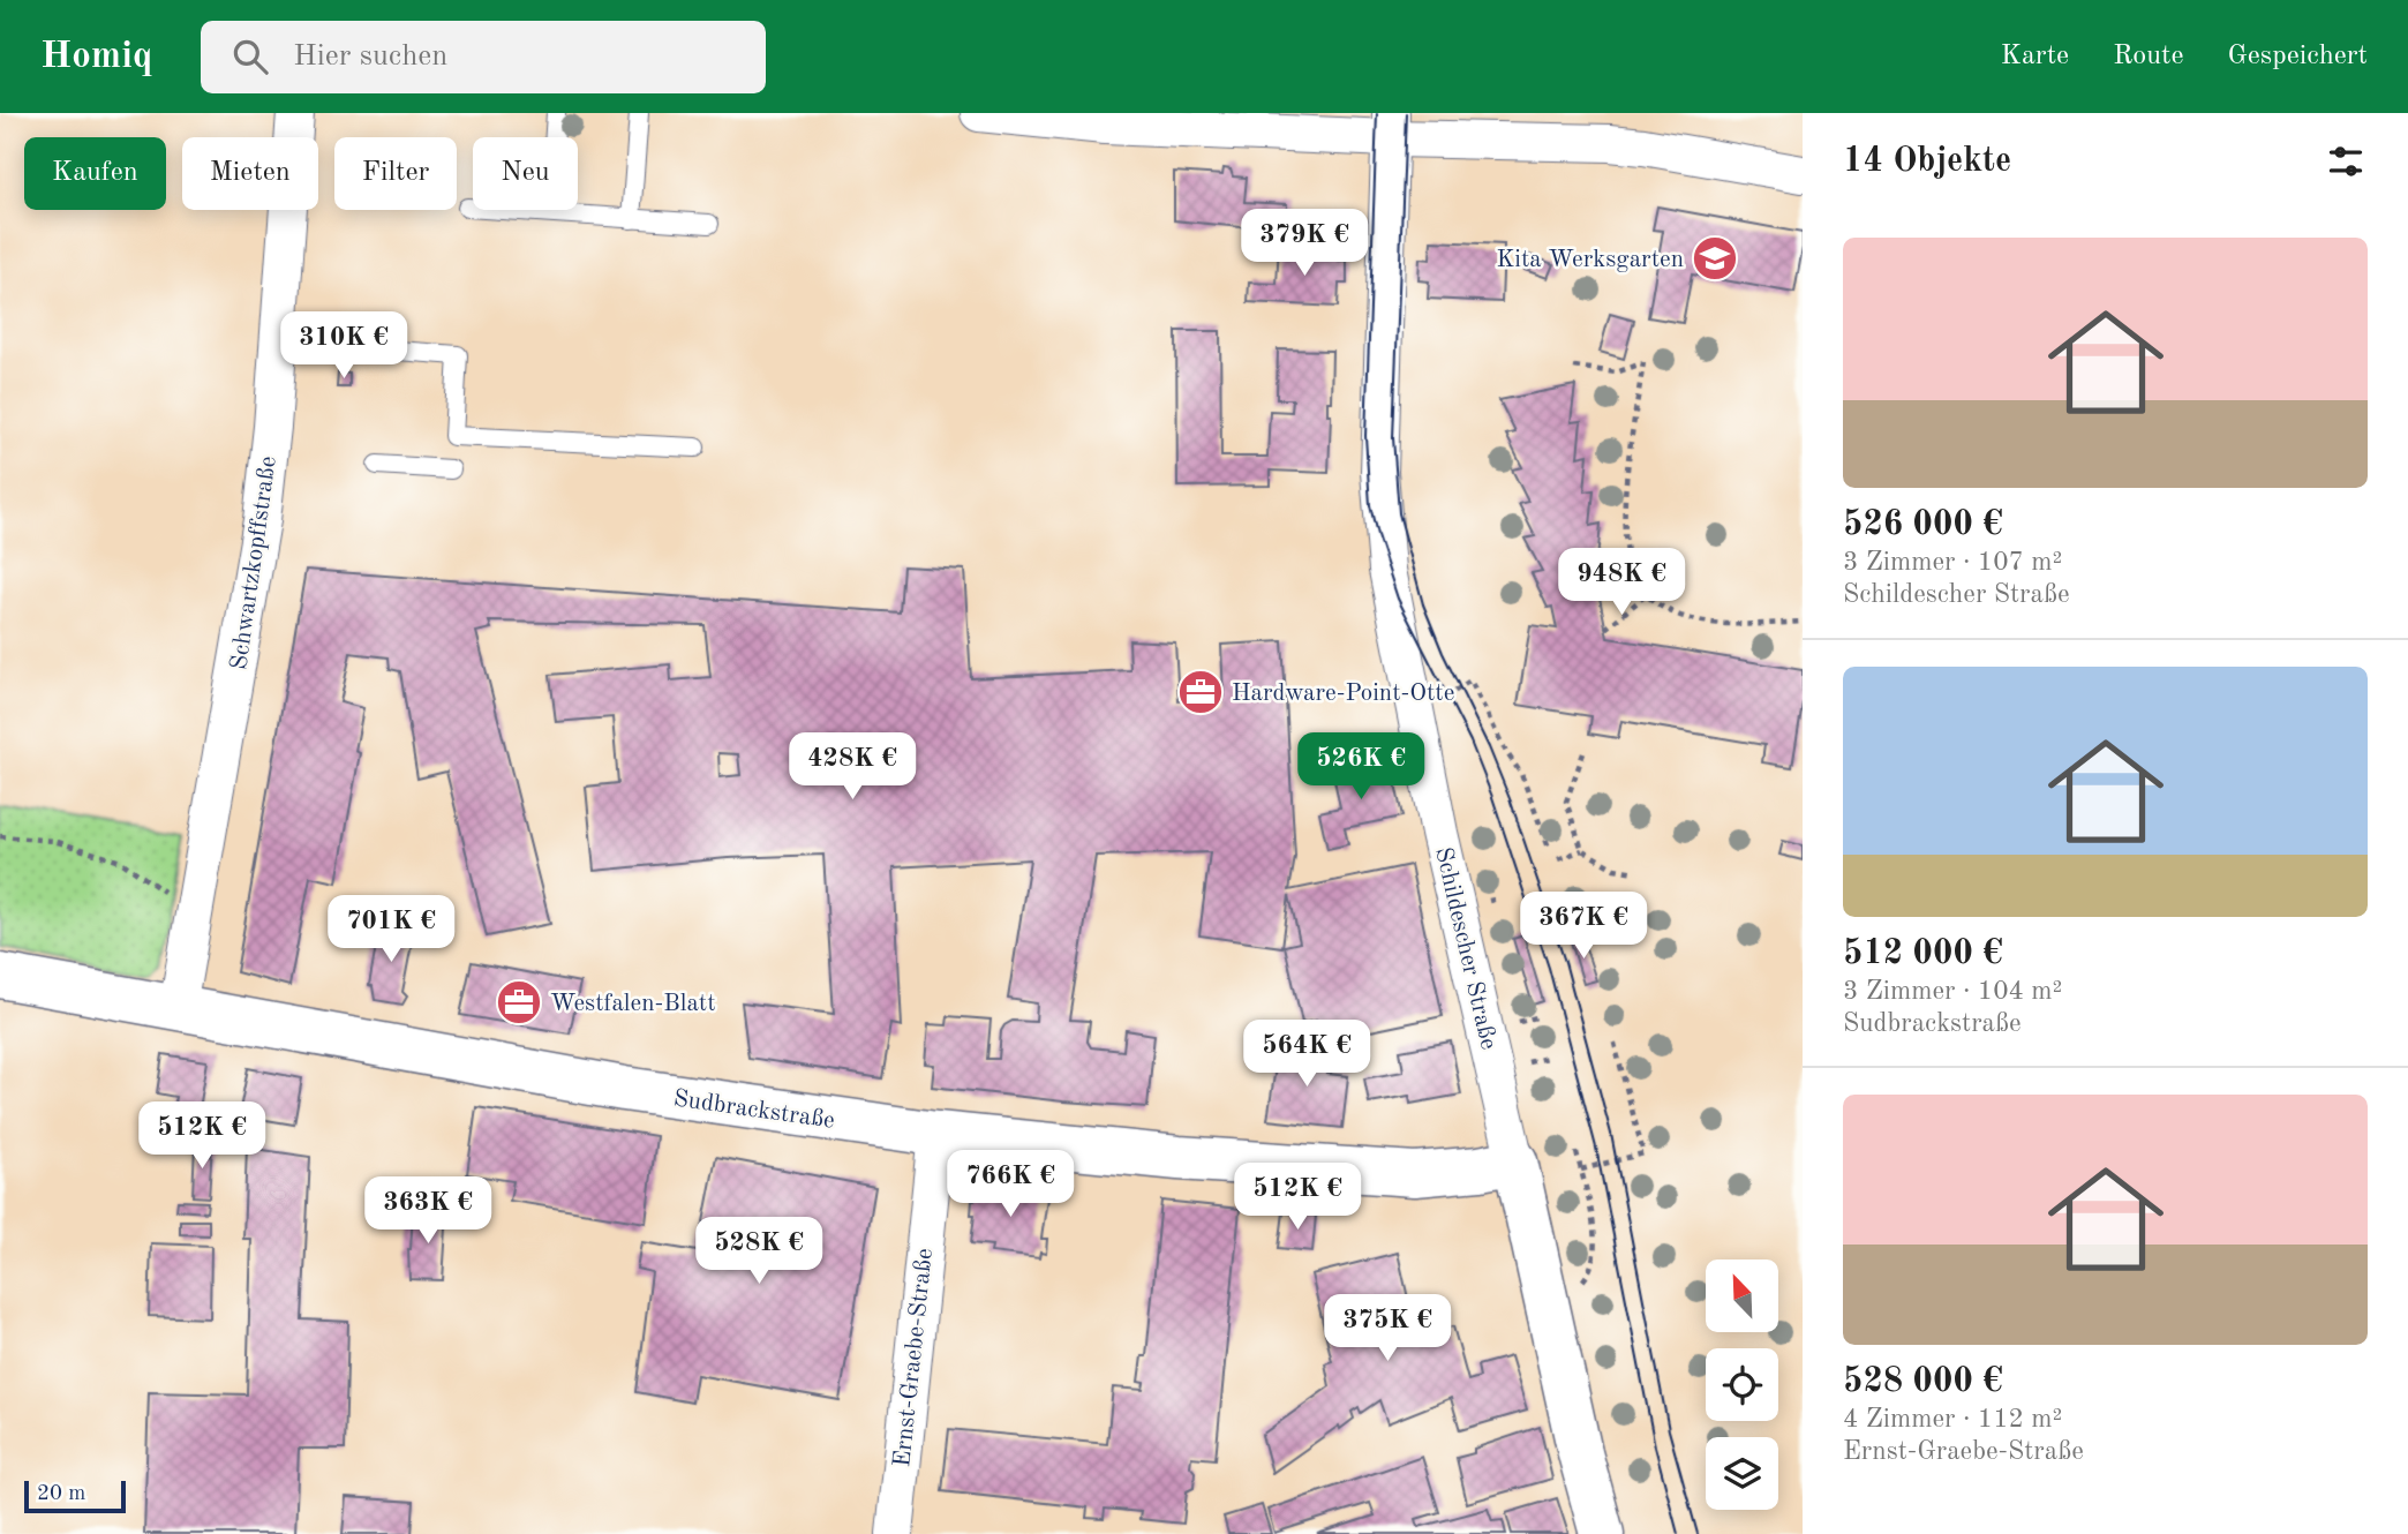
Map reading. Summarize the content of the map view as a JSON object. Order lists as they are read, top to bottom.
{
  "streets": {
    "street": [
      "Schwartzkopffstraße",
      "Schildescher Straße",
      "Sudbrackstraße",
      "Ernst-Graebe-Straße"
    ]
  },
  "crossings": [
    ["Schwartzkopffstraße", "Sudbrackstraße"],
    ["Schildescher Straße", "Sudbrackstraße"],
    ["Sudbrackstraße", "Ernst-Graebe-Straße"]
  ],
  "places": {
    "school or university": ["Kita Werksgarten"],
    "office": ["Hardware-Point-Otte", "Westfalen-Blatt"]
  },
  "scale_bar": "20 m",
  "north": "top left",
  "page": {
    "header": "Homiq",
    "search": "Hier suchen",
    "nav": ["Karte", "Route", "Gespeichert"],
    "heading": "14 Objekte",
    "chip": [
      "Kaufen",
      "Mieten",
      "Filter",
      "Neu"
    ],
    "price": [
      "379K €",
      "310K €",
      "948K €",
      "428K €",
      "526K €",
      "367K €",
      "701K €",
      "564K €",
      "512K €",
      "766K €",
      "512K €",
      "363K €",
      "528K €",
      "375K €"
    ],
    "list": [
      {
        "name": "526 000 €",
        "note": "3 Zimmer · 107 m² · Schildescher Straße"
      },
      {
        "name": "512 000 €",
        "note": "3 Zimmer · 104 m² · Sudbrackstraße"
      },
      {
        "name": "528 000 €",
        "note": "4 Zimmer · 112 m² · Ernst-Graebe-Straße"
      }
    ],
    "scale": "20 m"
  }
}
